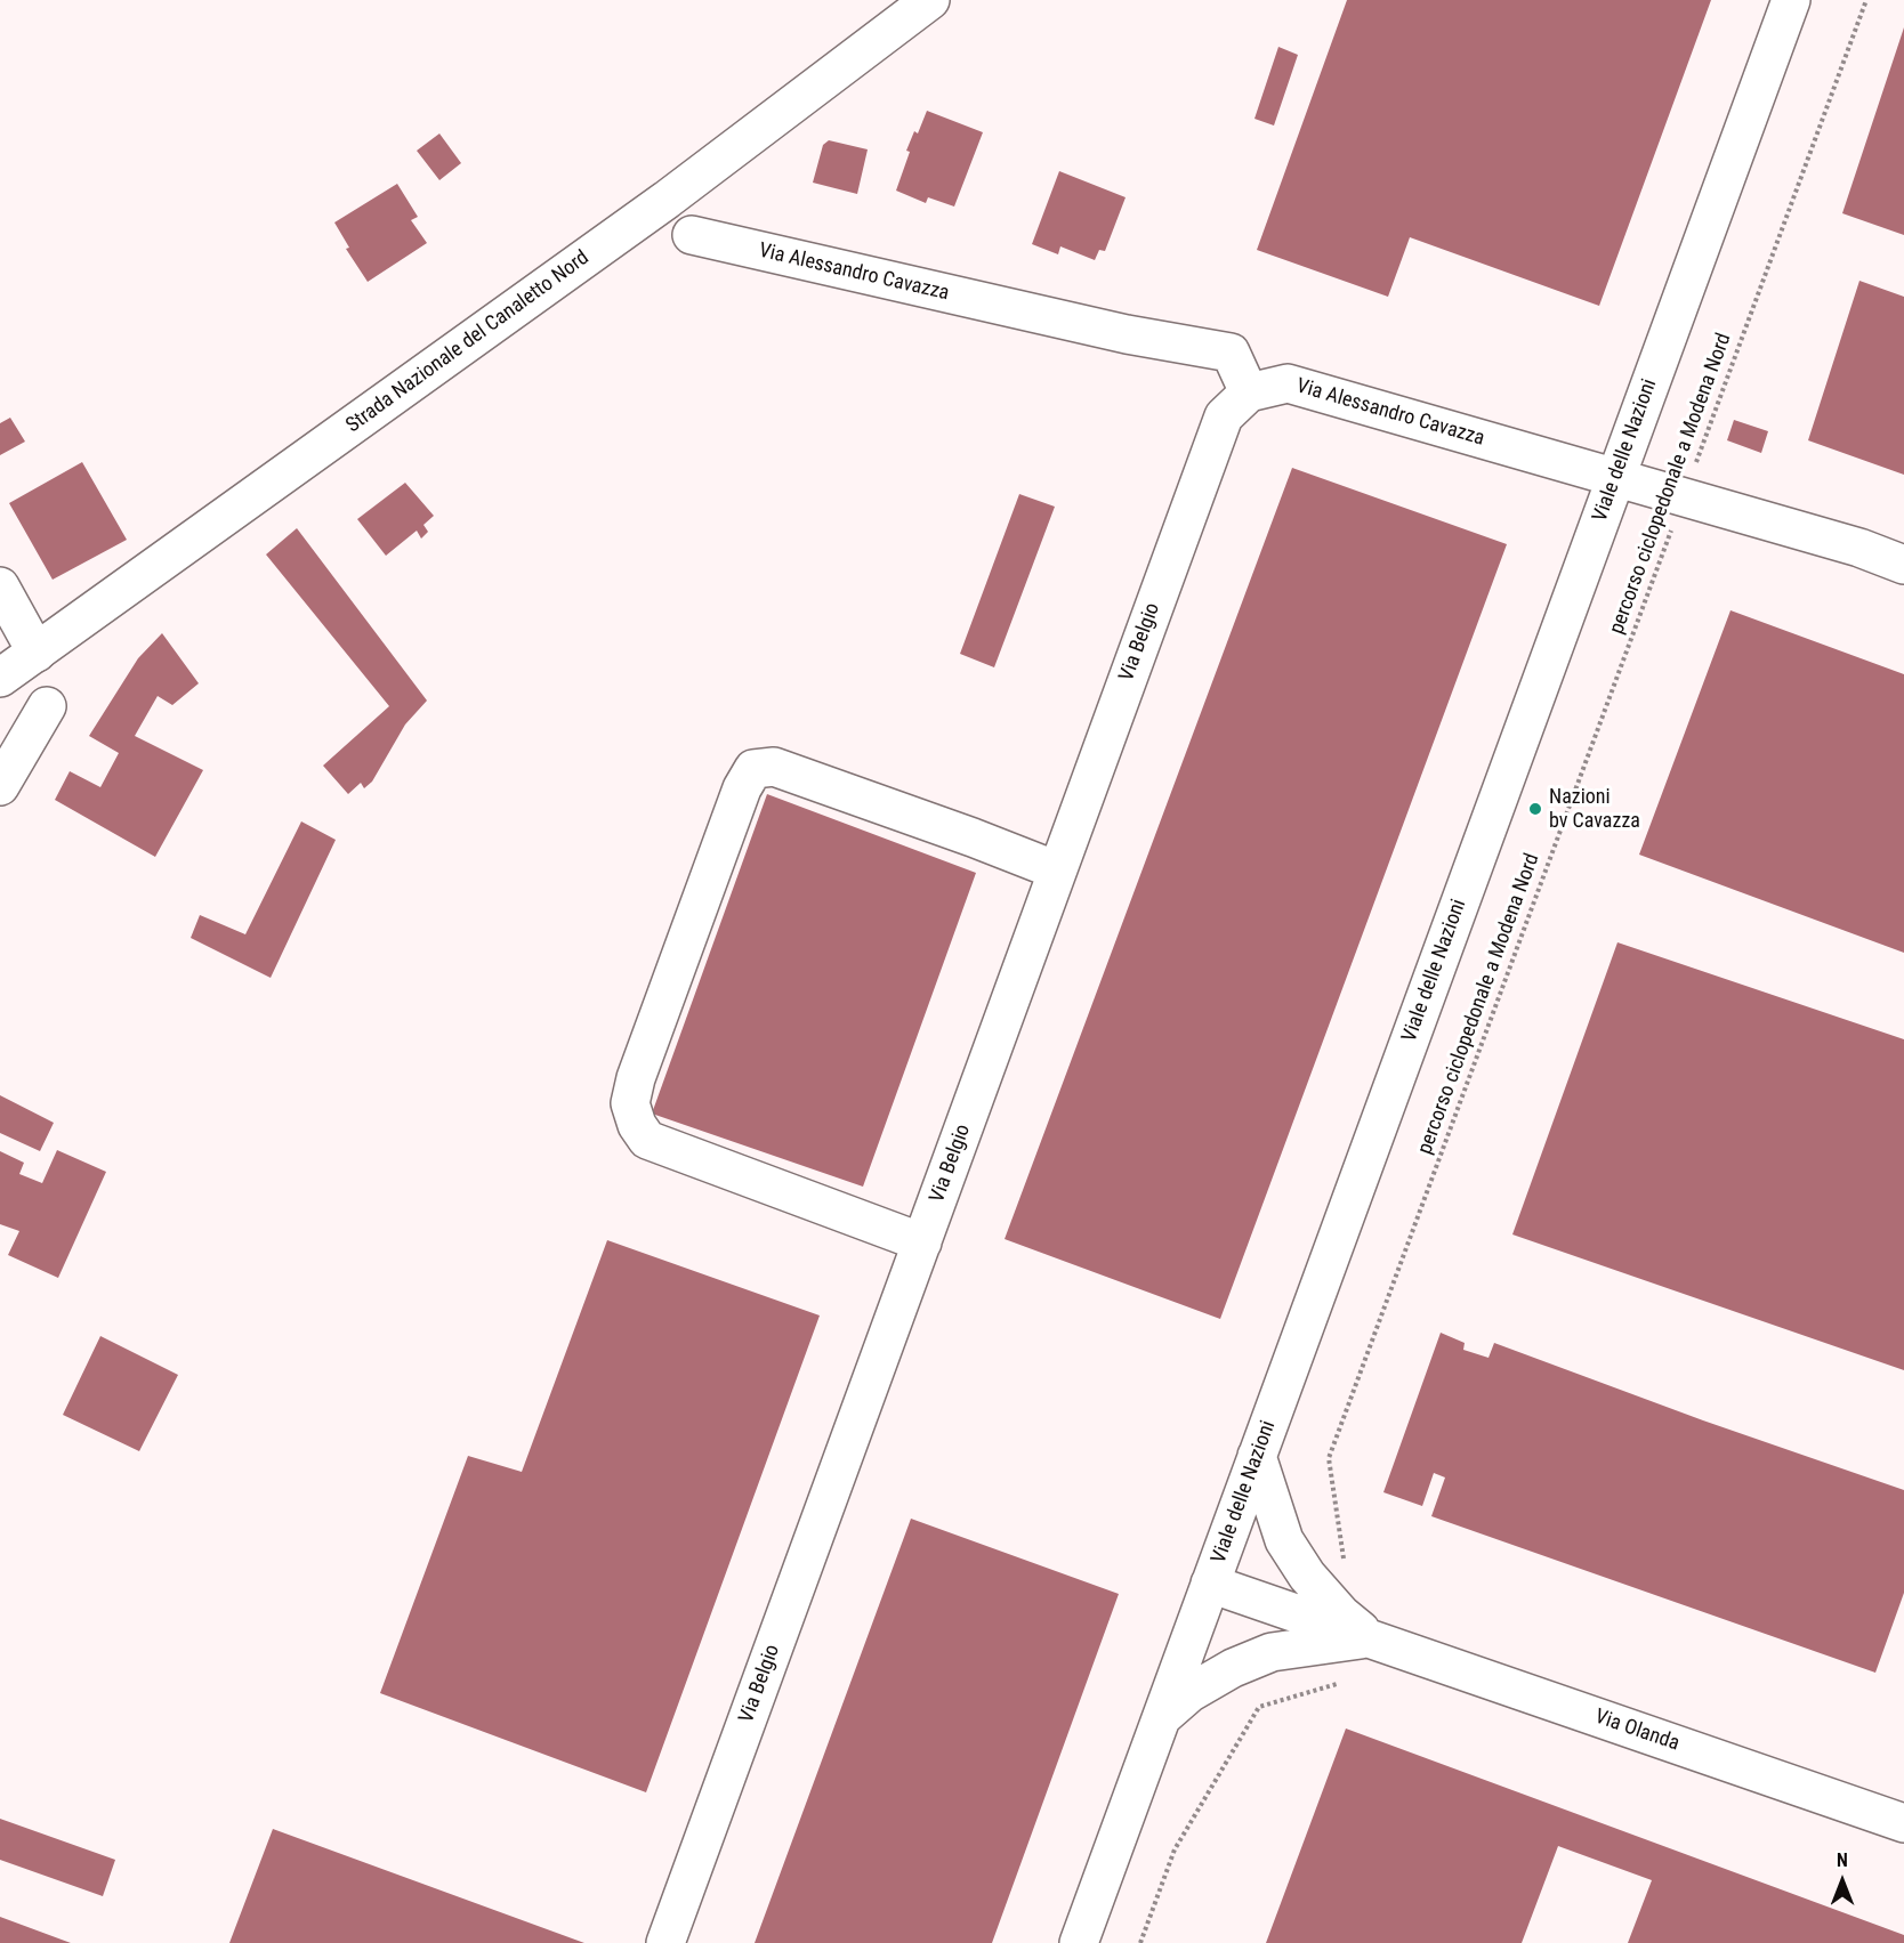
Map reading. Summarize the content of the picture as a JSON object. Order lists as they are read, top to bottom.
{
  "streets": {
    "street": [
      "Via Alessandro Cavazza",
      "Strada Nazionale del Canaletto Nord",
      "Viale delle Nazioni",
      "Via Belgio",
      "Via Olanda"
    ],
    "path": ["percorso ciclopedonale a Modena Nord"]
  },
  "crossings": [
    ["Via Alessandro Cavazza", "Viale delle Nazioni"],
    ["Via Alessandro Cavazza", "percorso ciclopedonale a Modena Nord"],
    ["Via Alessandro Cavazza", "Via Belgio"],
    ["Viale delle Nazioni", "Via Olanda"]
  ],
  "places": ["Nazioni bv Cavazza"],
  "north": "top"
}
